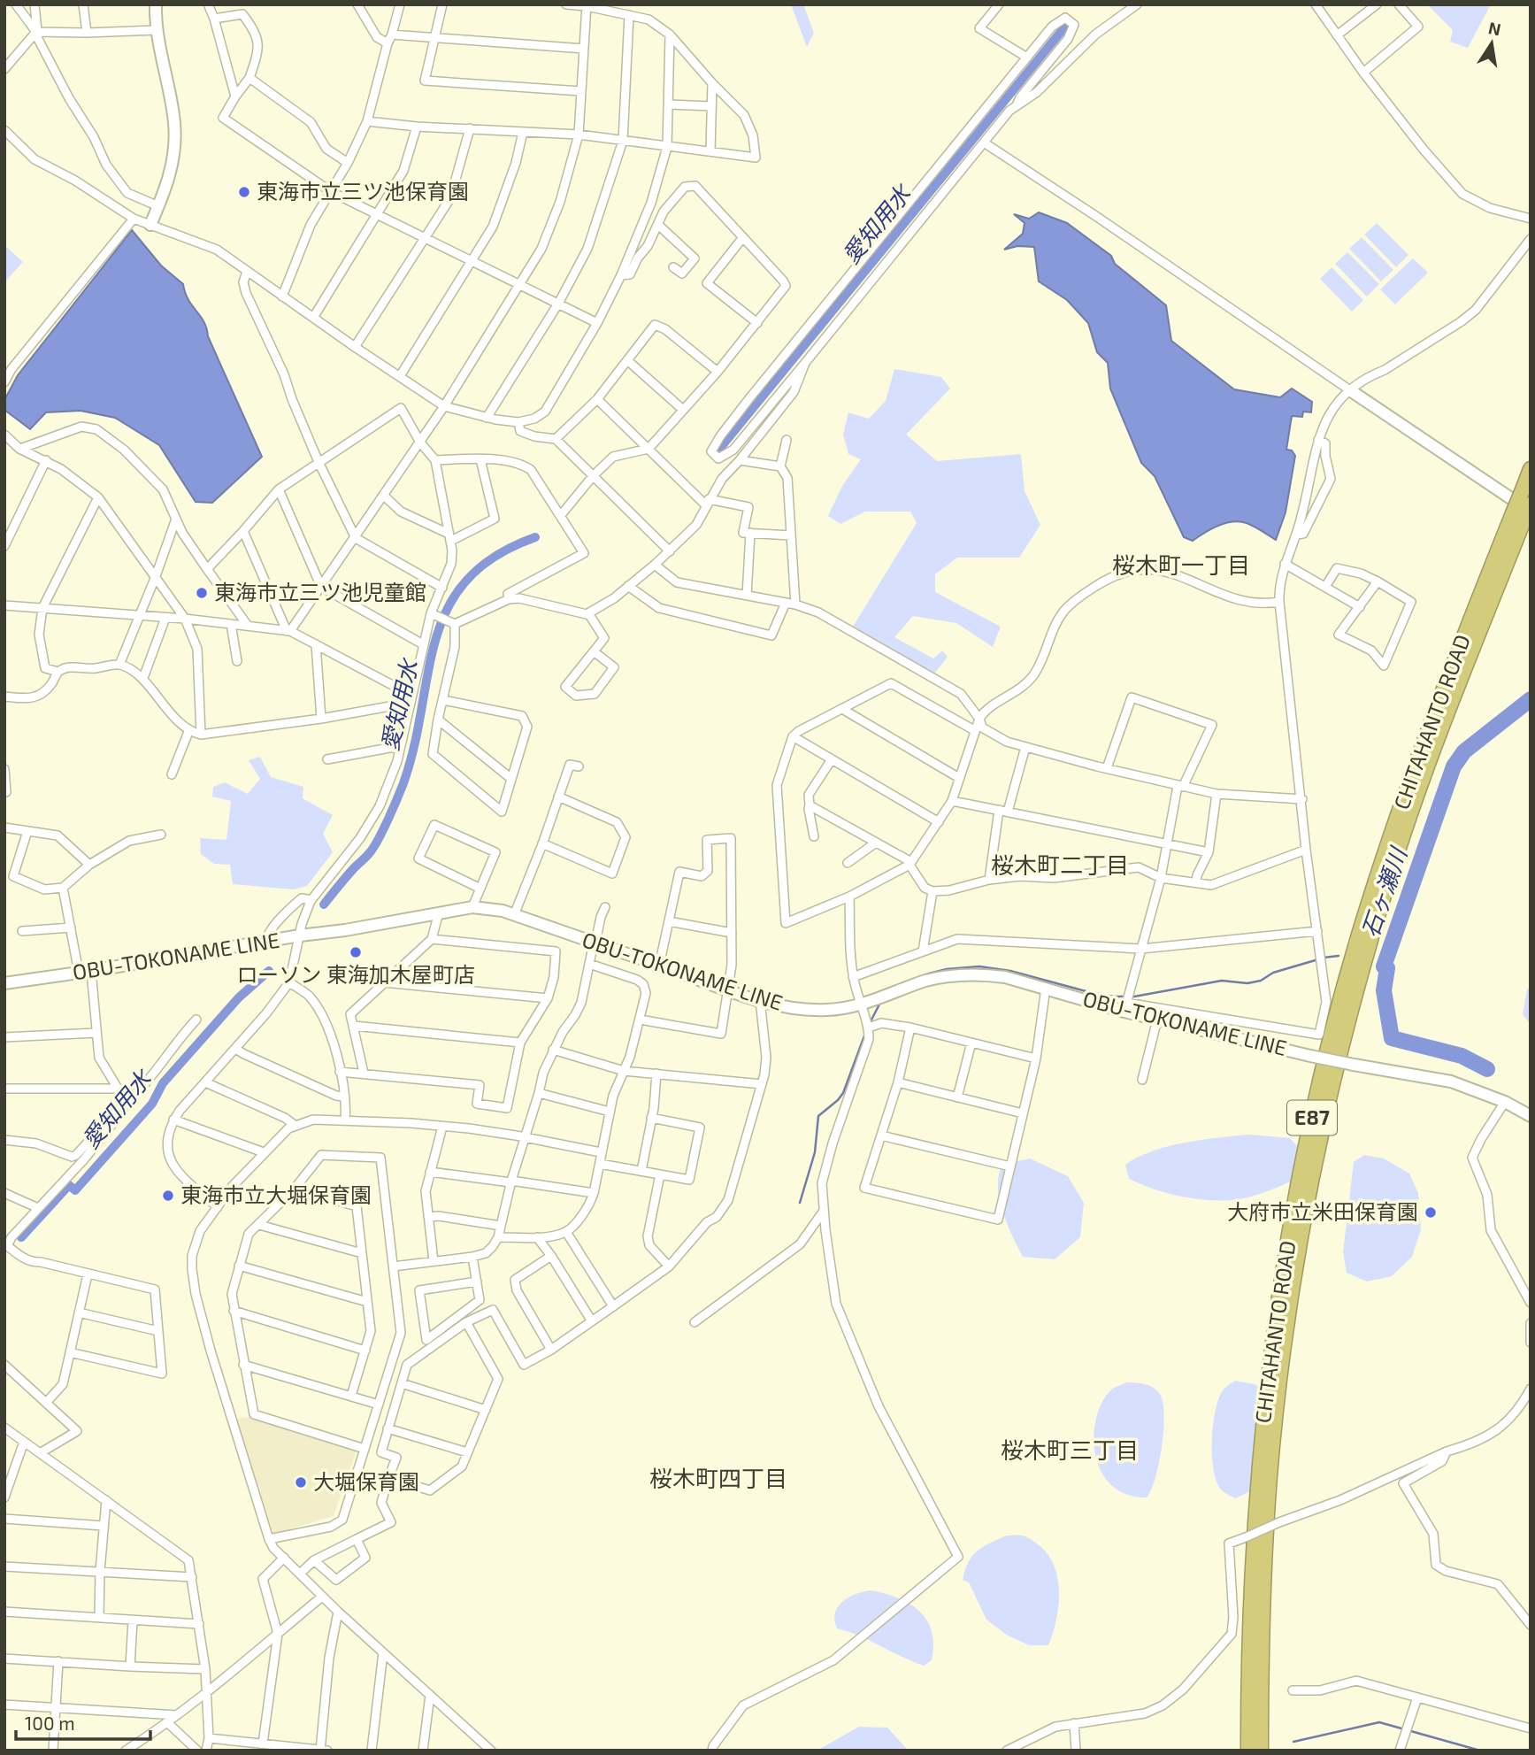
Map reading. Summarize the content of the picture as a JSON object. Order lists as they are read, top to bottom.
{
  "streets": {
    "highway": ["CHITAHANTO ROAD", "E87"],
    "main road": ["OBU-TOKONAME LINE"]
  },
  "districts": [
    "桜木町一丁目",
    "桜木町二丁目",
    "桜木町三丁目",
    "桜木町四丁目"
  ],
  "water": ["愛知用水", "石ヶ瀬川"],
  "places": [
    "東海市立三ツ池保育園",
    "東海市立三ツ池児童館",
    "ローソン 東海加木屋町店",
    "東海市立大堀保育園",
    "大府市立米田保育園",
    "大堀保育園"
  ],
  "scale_bar": "100 m",
  "north": "top"
}
